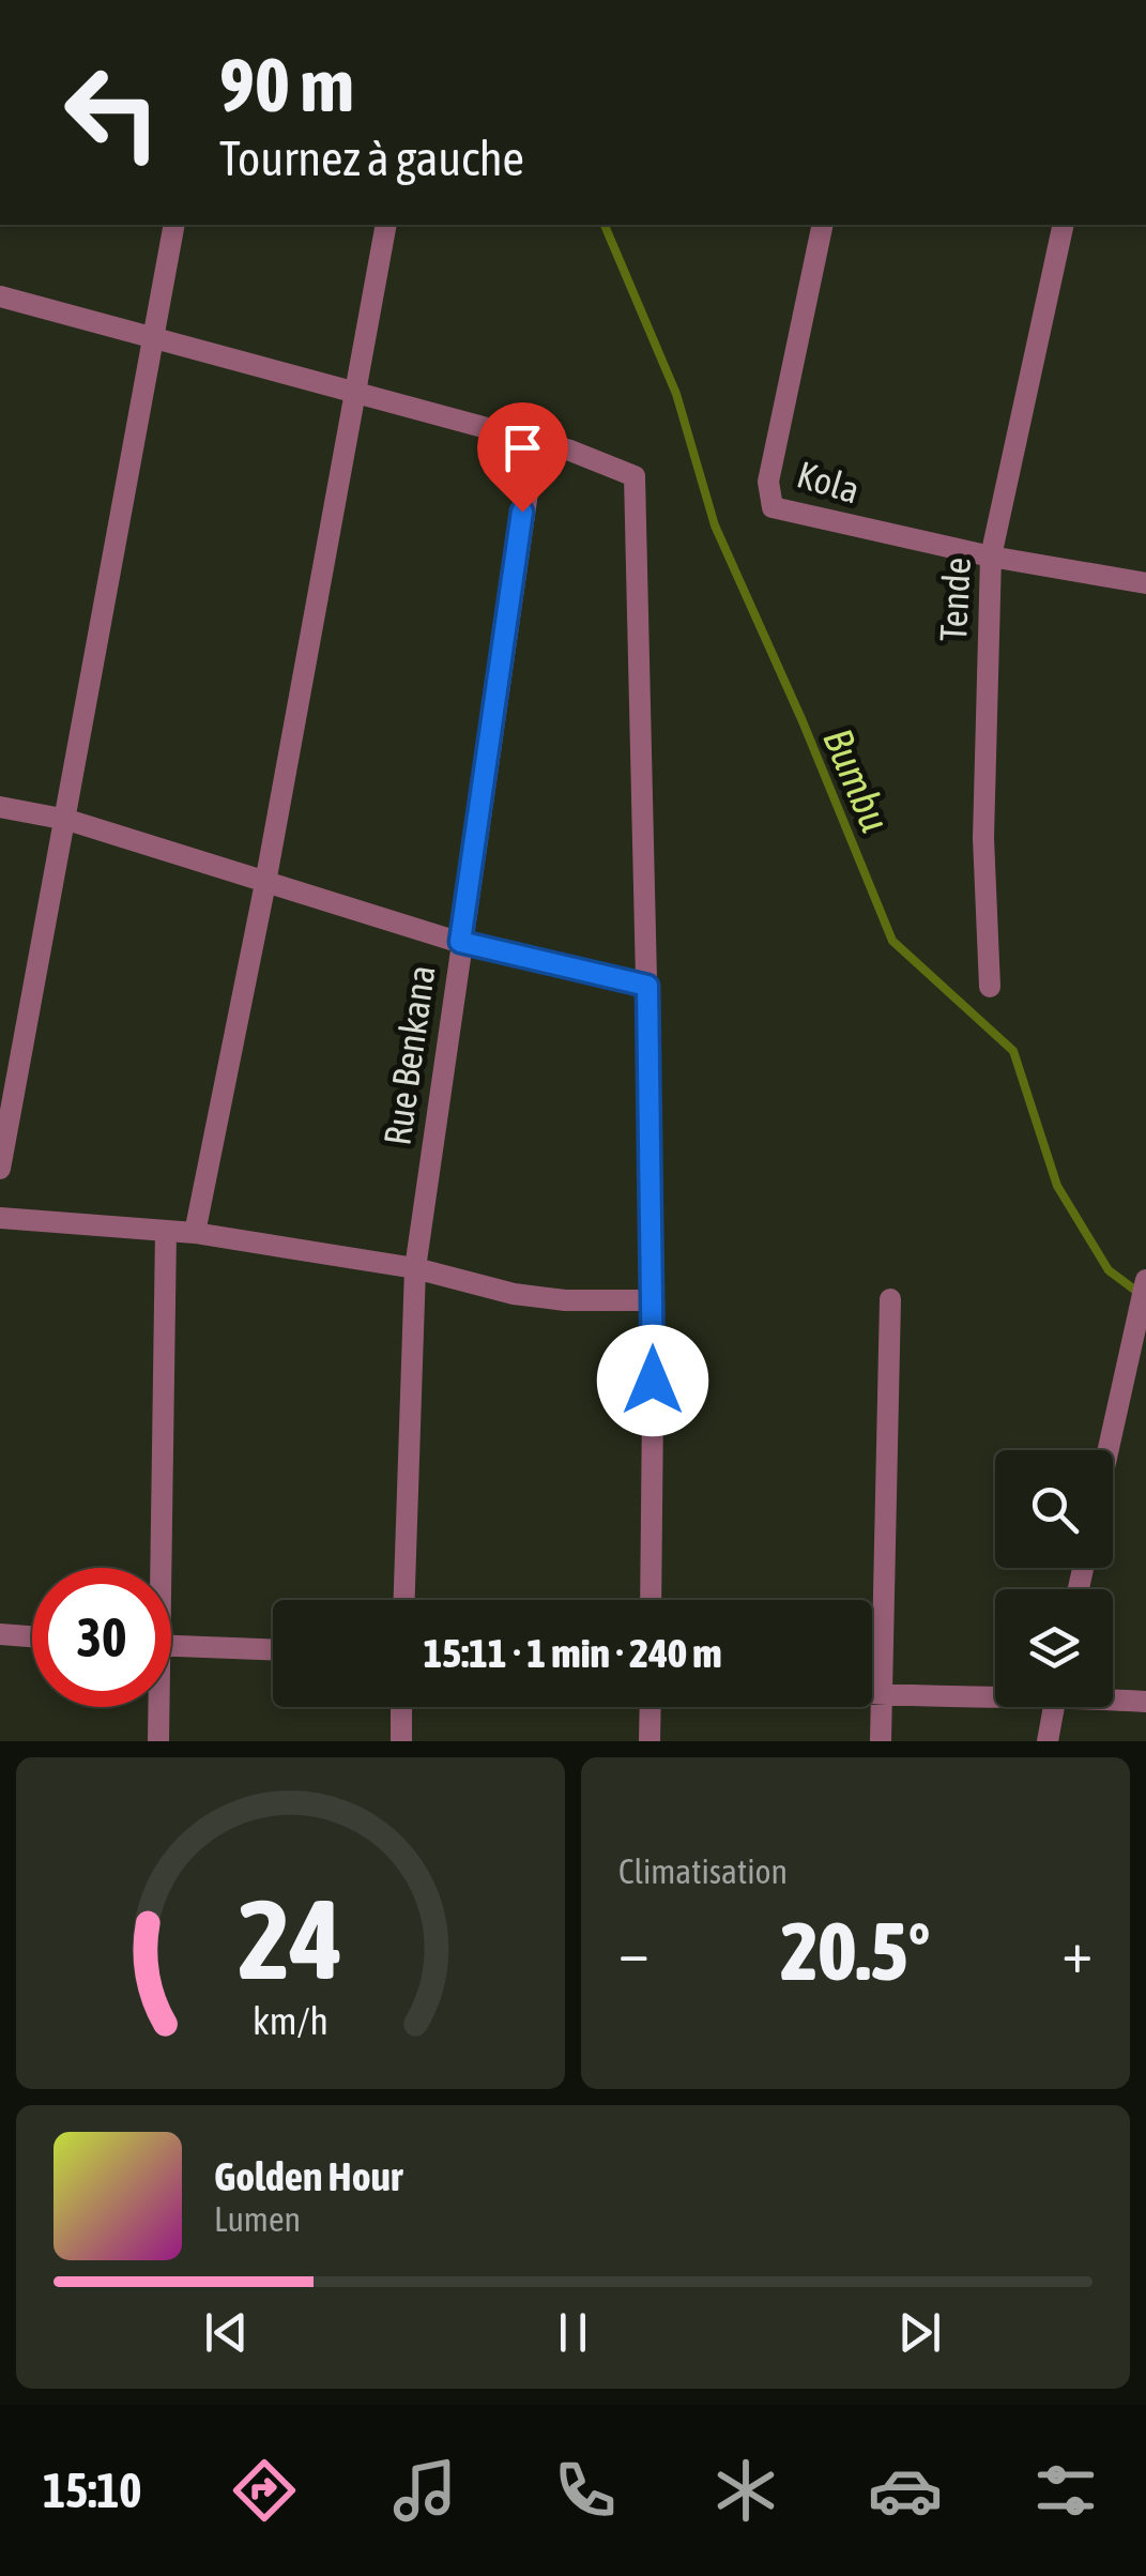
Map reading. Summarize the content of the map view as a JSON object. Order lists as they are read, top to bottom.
{
  "streets": {
    "street": ["Kola", "Tende", "Rue Benkana"]
  },
  "crossings": [
    ["Kola", "Tende"]
  ],
  "water": ["Bumbu"],
  "page": {
    "turn": ["90 m", "Tournez à gauche"],
    "limit": "30",
    "trip": "15:11 · 1 min · 240 m",
    "tile": "Climatisation",
    "heat": ["−", "20.5°", "+"],
    "song": ["Golden Hour", "Lumen"],
    "tabs": "15:10",
    "gauge": ["24", "km/h"]
  }
}
